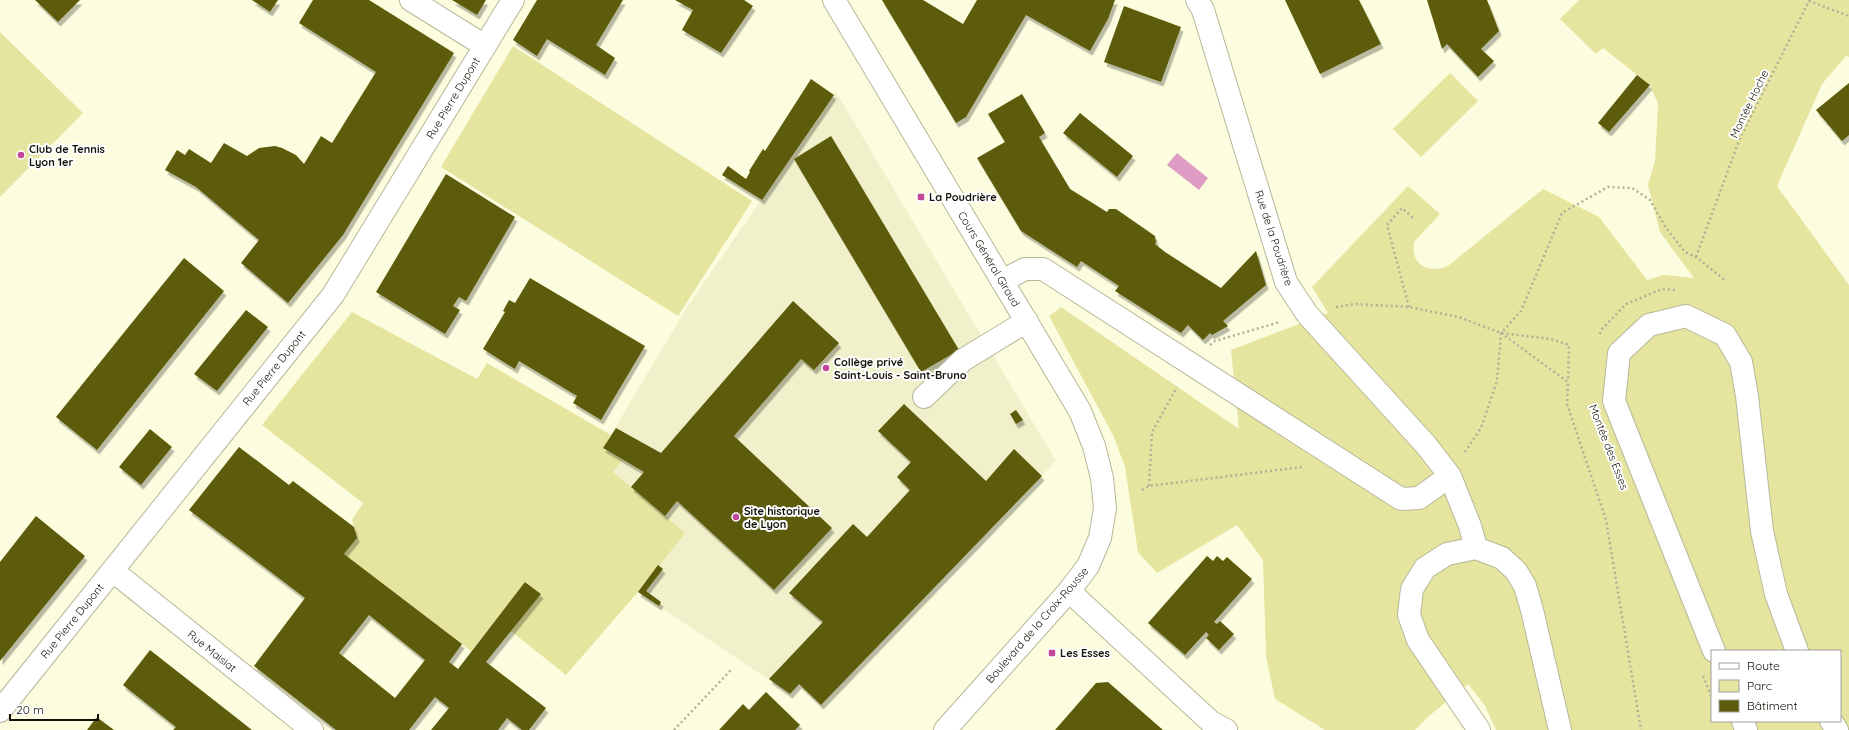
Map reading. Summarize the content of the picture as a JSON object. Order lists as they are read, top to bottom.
{
  "streets": {
    "street": [
      "Rue Pierre Dupont",
      "Rue de la Poudrière",
      "Cours Général Giraud",
      "Montée des Esses",
      "Boulevard de la Croix-Rousse",
      "Rue Maisiat"
    ],
    "path": ["Montée Hoche"]
  },
  "crossings": [
    ["Rue Pierre Dupont", "Rue Maisiat"],
    ["Cours Général Giraud", "Boulevard de la Croix-Rousse"]
  ],
  "places": {
    "other": ["Club de Tennis Lyon 1er", "Collège privé Saint-Louis - Saint-Bruno", "Site historique de Lyon"],
    "transit": ["La Poudrière", "Les Esses"]
  },
  "legend": ["Route", "Parc", "Bâtiment"],
  "scale_bar": "20 m"
}
